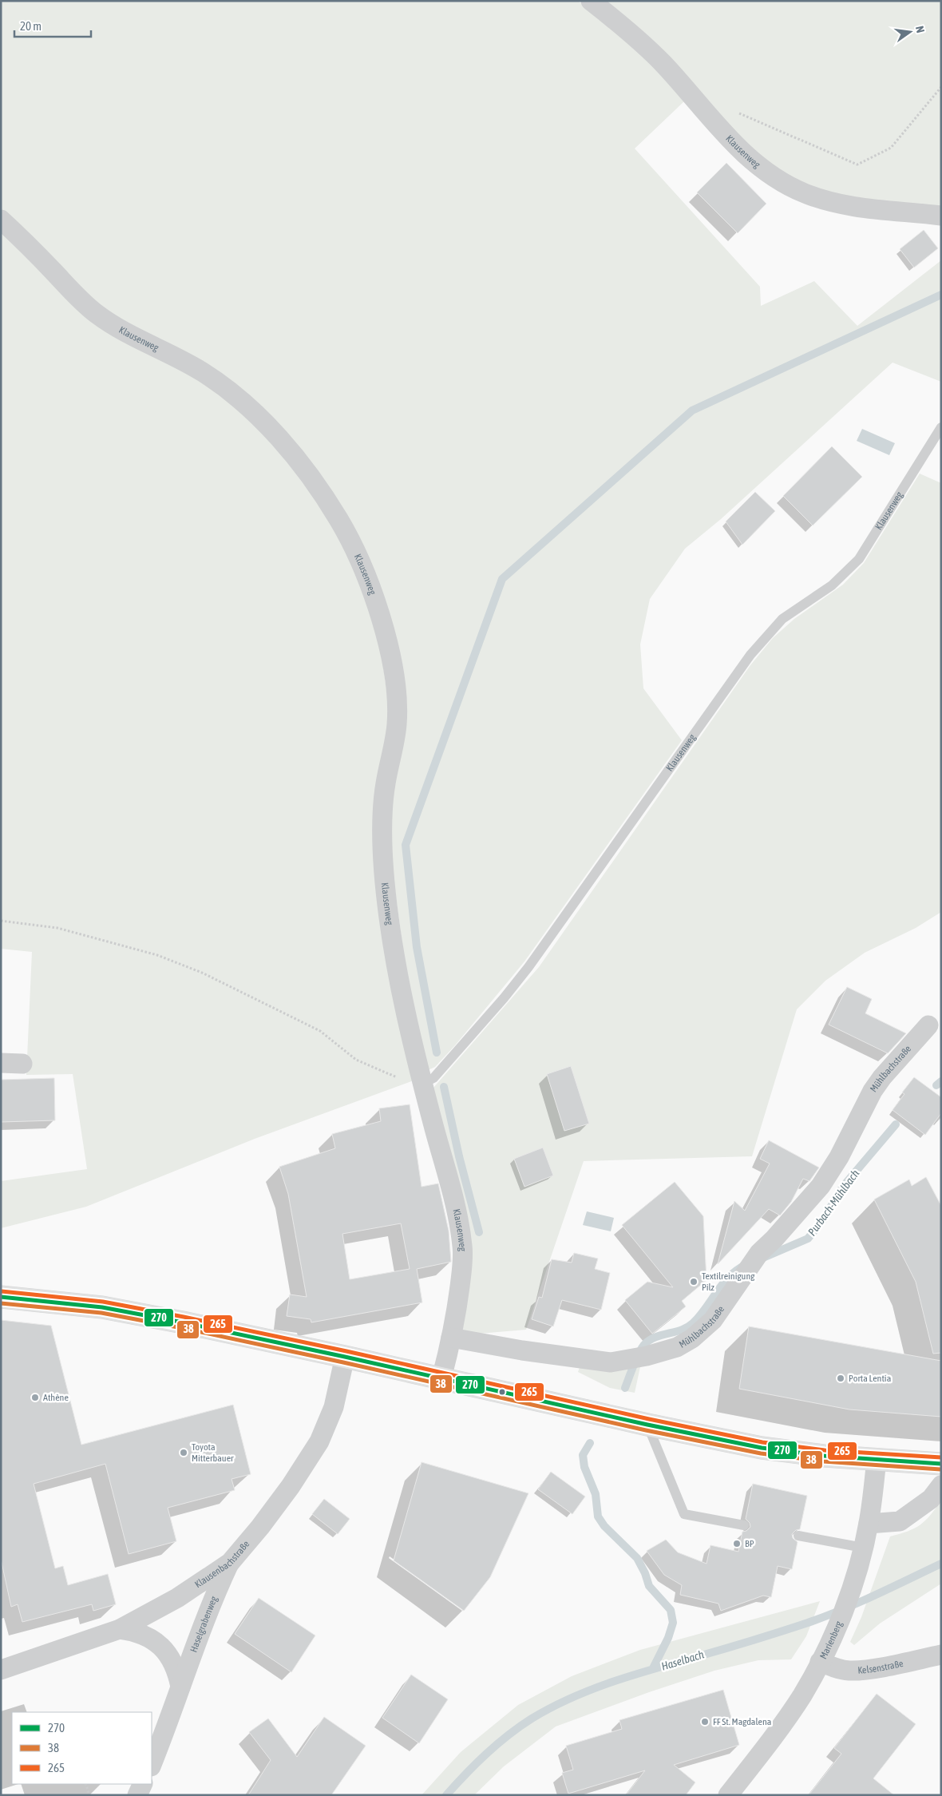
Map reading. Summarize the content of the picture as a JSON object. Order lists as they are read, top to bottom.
{
  "streets": {
    "street": [
      "Klausenweg",
      "Mühlbachstraße",
      "Klausenbachstraße",
      "Haselgrabenweg",
      "Marienberg",
      "Kelsenstraße"
    ]
  },
  "crossings": [
    ["Klausenweg", "Mühlbachstraße"],
    ["Klausenbachstraße", "Haselgrabenweg"],
    ["Marienberg", "Kelsenstraße"]
  ],
  "water": ["Purbach-Mühlbach", "Haselbach"],
  "places": [
    "Textilreinigung Pilz",
    "Porta Lentia",
    "Athène",
    "Toyota Mitterbauer",
    "BP",
    "FF St. Magdalena"
  ],
  "lines": ["transit line 265", "transit line 270", "transit line 38"],
  "legend": ["270", "38", "265"],
  "scale_bar": "20 m",
  "north": "right"
}
